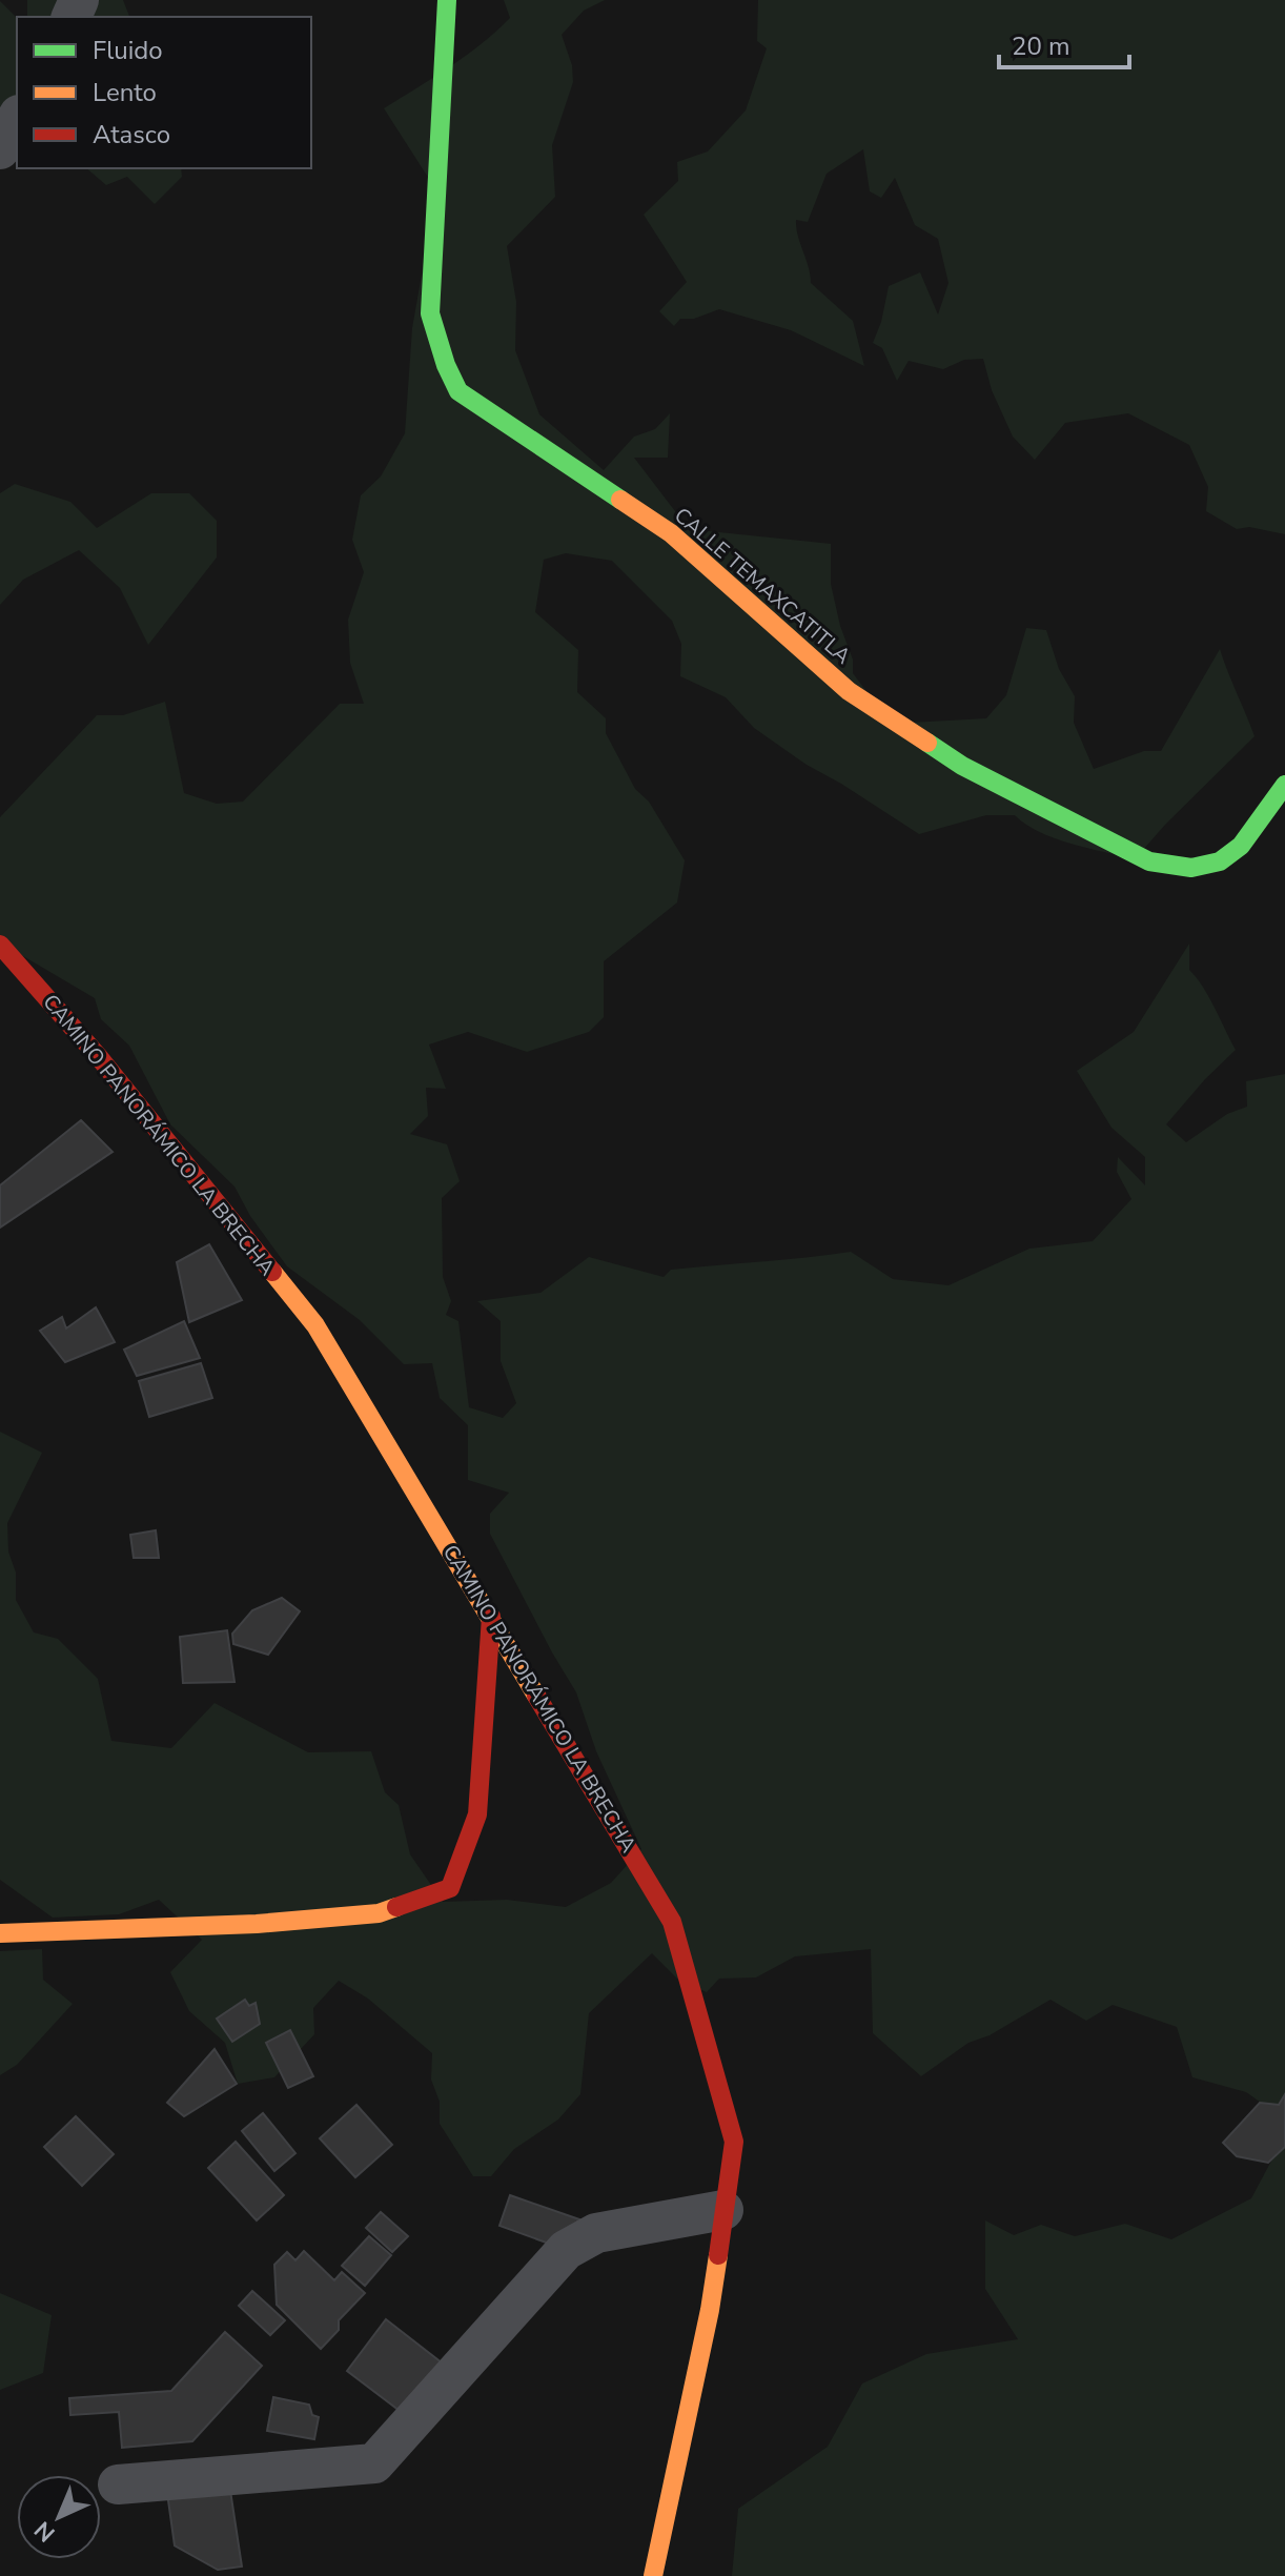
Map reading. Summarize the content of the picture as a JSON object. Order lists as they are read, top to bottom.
{
  "streets": {
    "street": ["CALLE TEMAXCATITLA", "CAMINO PANORÁMICO LA BRECHA"]
  },
  "legend": ["Fluido", "Lento", "Atasco"],
  "scale_bar": "20 m",
  "north": "bottom left"
}
